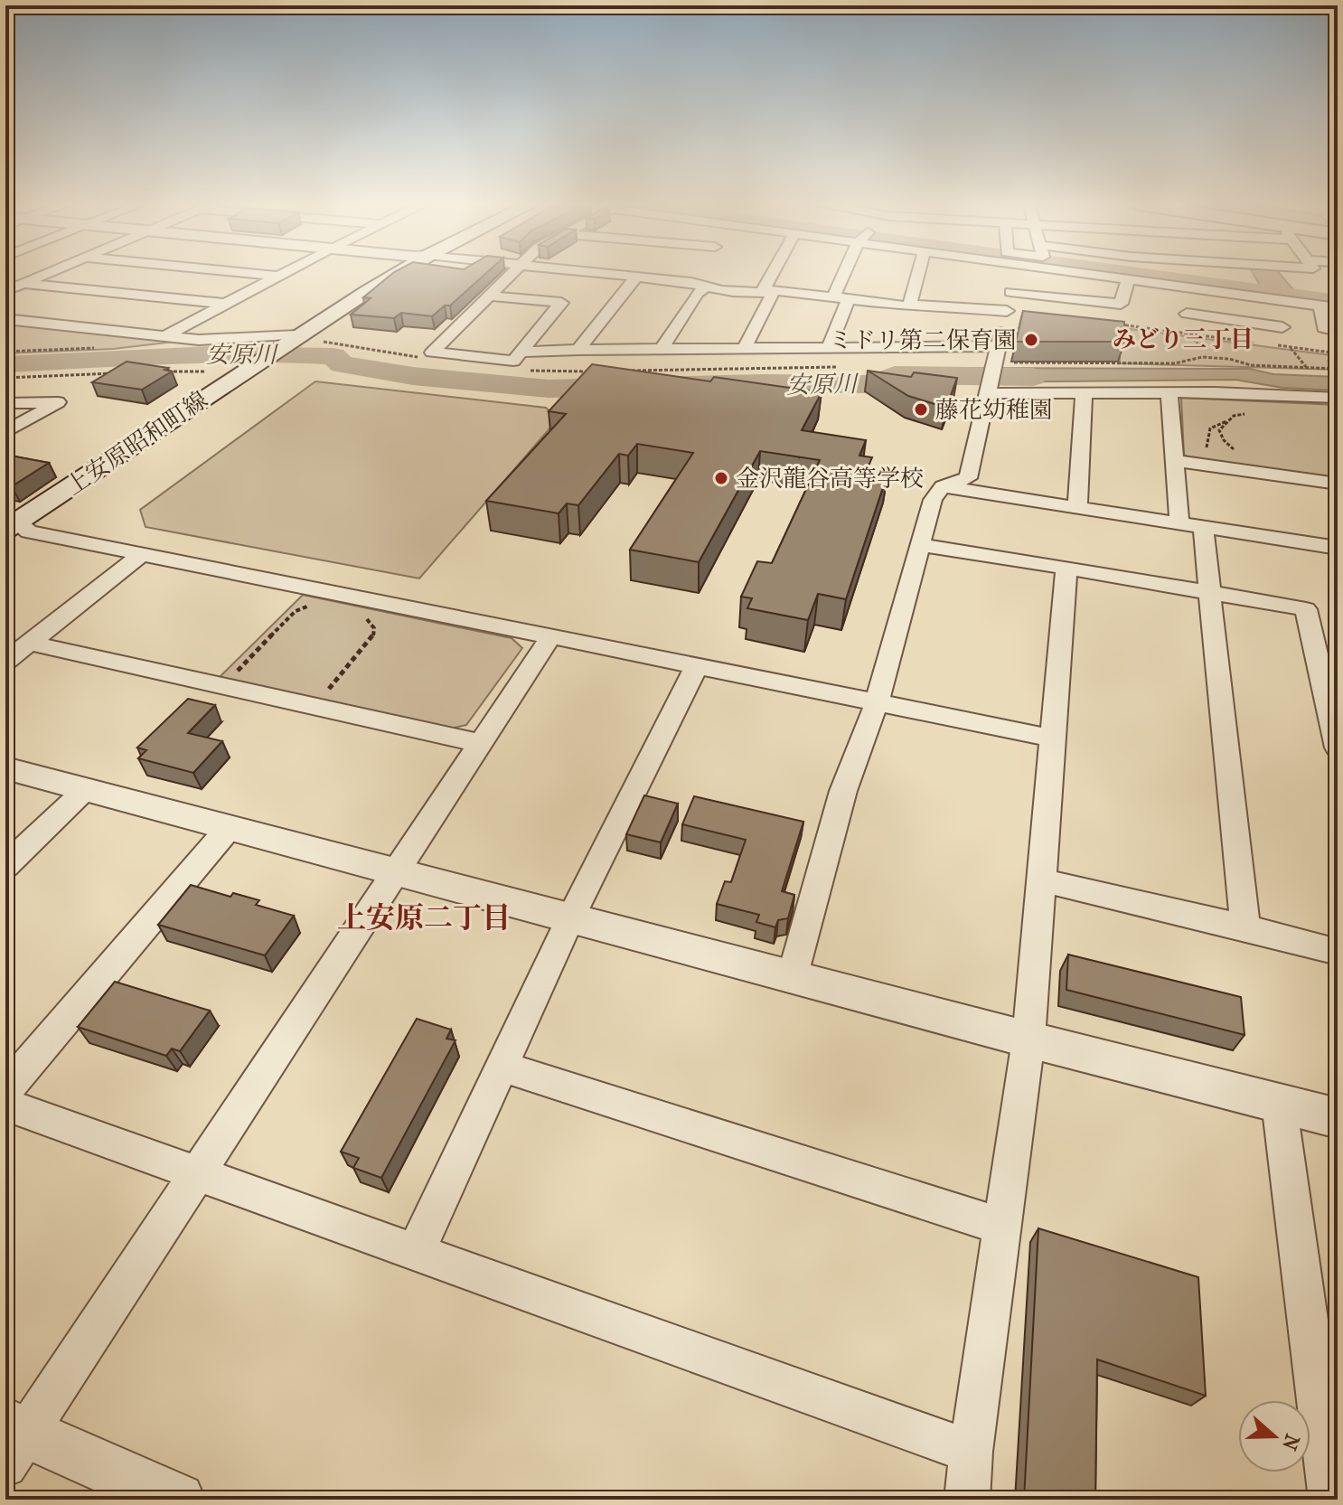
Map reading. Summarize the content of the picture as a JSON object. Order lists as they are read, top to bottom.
{
  "streets": {
    "main road": ["上安原昭和町線"]
  },
  "districts": ["みどり三丁目", "上安原二丁目"],
  "water": ["安原川"],
  "places": ["ミドリ第二保育園", "藤花幼稚園", "金沢龍谷高等学校"],
  "north": "right"
}
